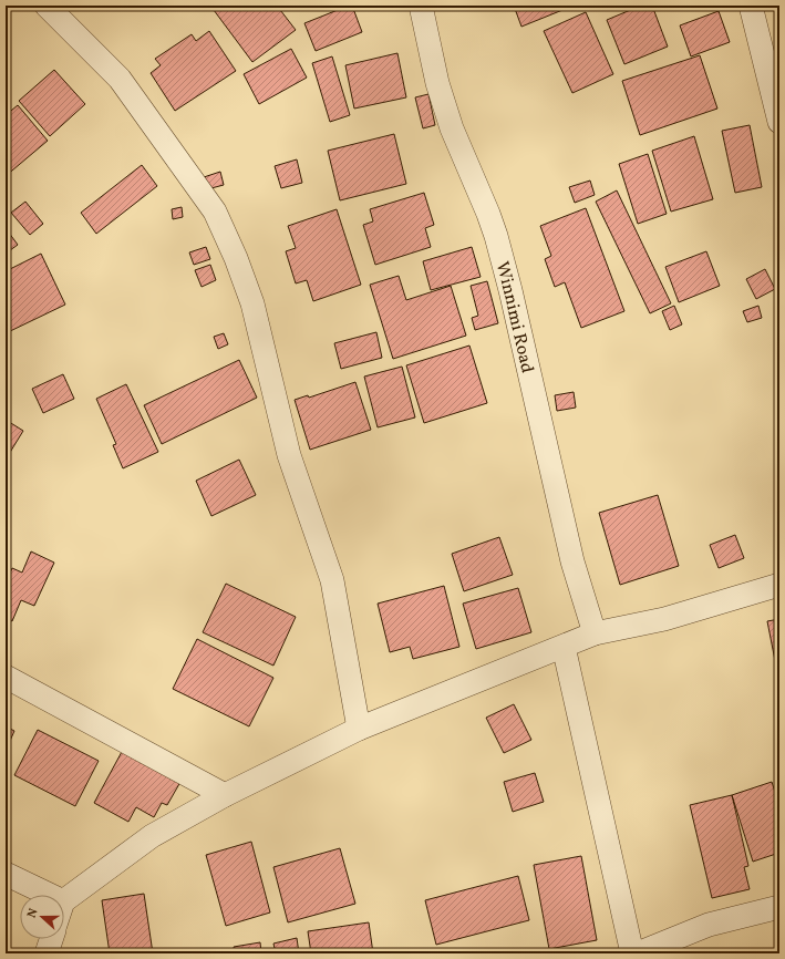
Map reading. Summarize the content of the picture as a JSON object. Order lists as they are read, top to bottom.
{
  "streets": {
    "street": ["Winnimi Road"]
  },
  "north": "left"
}
